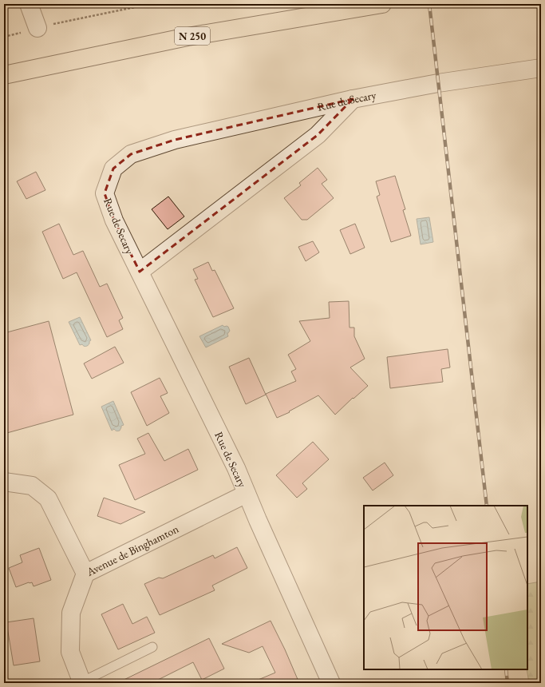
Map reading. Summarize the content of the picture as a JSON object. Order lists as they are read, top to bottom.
{
  "streets": {
    "main road": ["N 250"],
    "street": ["Rue de Secary", "Avenue de Binghamton"]
  },
  "crossings": [
    ["Rue de Secary", "Avenue de Binghamton"]
  ]
}
